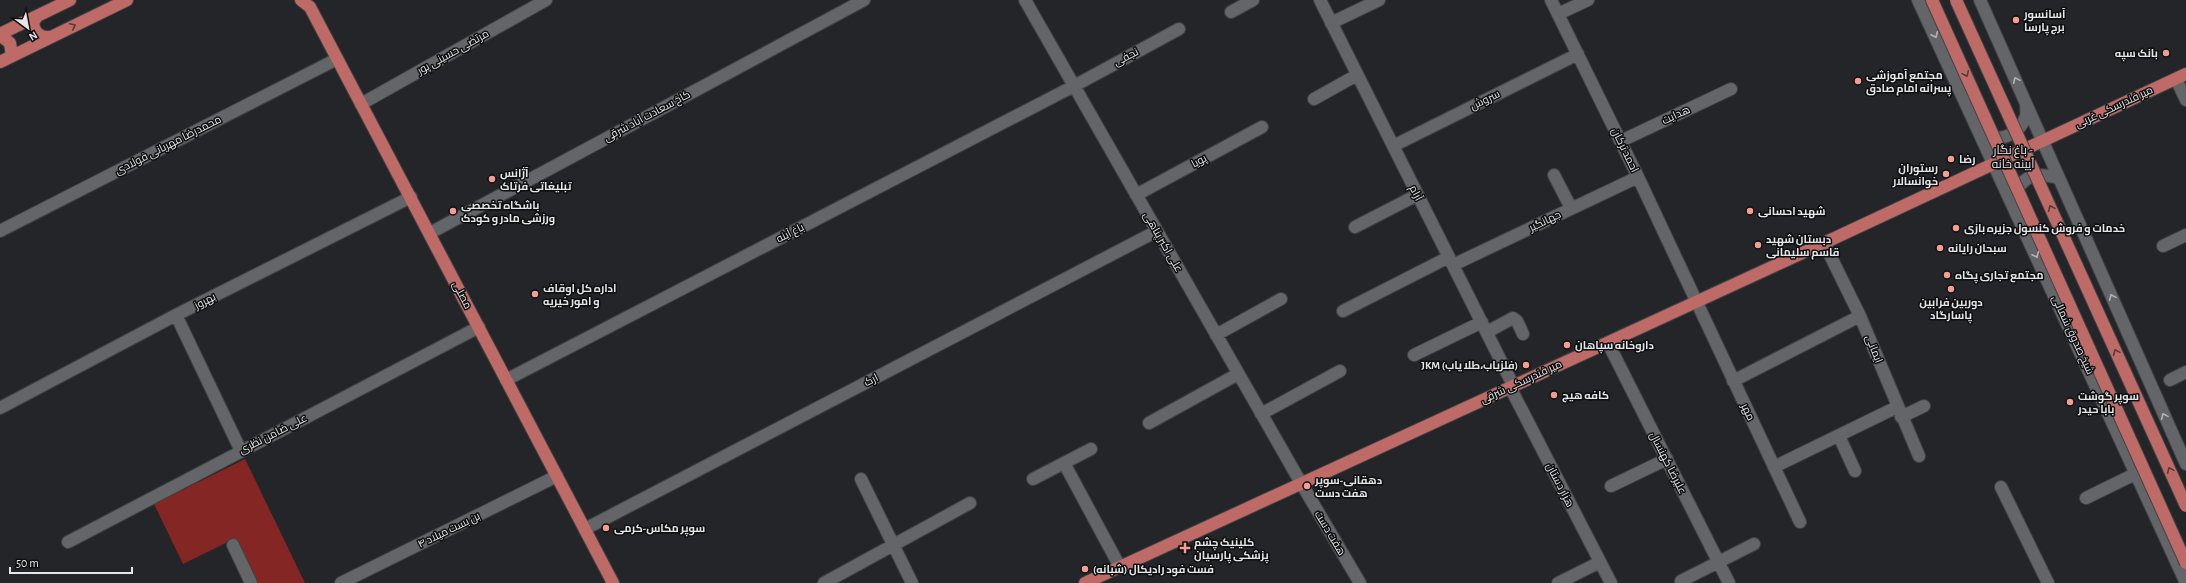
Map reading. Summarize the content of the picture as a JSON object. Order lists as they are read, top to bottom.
{
  "streets": {
    "main road": [
      "میر فندرسکی غربی",
      "مصلی",
      "شیخ صدوق شمالی",
      "میر فندرسکی شرقی"
    ],
    "street": [
      "مرتضی حسینی پور",
      "نجفی",
      "سروش",
      "هدایت",
      "کاخ سعادت آباد شرقی",
      "محمدرضا مهربانی فولادی",
      "احمد ترکان",
      "پویا",
      "آرام",
      "جهانگیر",
      "باغ آینه",
      "علی اکبر پناهی",
      "بهروز",
      "ایمانی",
      "ارک",
      "مهر",
      "علی ضامن نظری",
      "علیرضا کهنسال",
      "هزار دستان",
      "بن بست میلاد ۴",
      "هفت دست"
    ]
  },
  "crossings": [
    ["مرتضی حسینی پور", "مصلی"],
    ["نجفی", "باغ آینه"],
    ["نجفی", "علی اکبر پناهی"],
    ["سروش", "احمد ترکان"],
    ["سروش", "آرام"],
    ["میر فندرسکی غربی", "میر فندرسکی شرقی"],
    ["هدایت", "احمد ترکان"],
    ["کاخ سعادت آباد شرقی", "مصلی"],
    ["محمدرضا مهربانی فولادی", "مصلی"],
    ["احمد ترکان", "جهانگیر"],
    ["احمد ترکان", "میر فندرسکی شرقی"],
    ["احمد ترکان", "مهر"],
    ["پویا", "علی اکبر پناهی"],
    ["آرام", "جهانگیر"],
    ["آرام", "میر فندرسکی شرقی"],
    ["آرام", "هزار دستان"],
    ["باغ آینه", "علی اکبر پناهی"],
    ["باغ آینه", "مصلی"],
    ["علی اکبر پناهی", "ارک"],
    ["علی اکبر پناهی", "میر فندرسکی شرقی"],
    ["علی اکبر پناهی", "هفت دست"],
    ["مصلی", "بهروز"],
    ["مصلی", "ارک"],
    ["مصلی", "علی ضامن نظری"],
    ["مصلی", "بن بست میلاد ۴"],
    ["شیخ صدوق شمالی", "میر فندرسکی شرقی"],
    ["ایمانی", "میر فندرسکی شرقی"],
    ["میر فندرسکی شرقی", "مهر"],
    ["میر فندرسکی شرقی", "علیرضا کهنسال"],
    ["میر فندرسکی شرقی", "هزار دستان"],
    ["میر فندرسکی شرقی", "هفت دست"]
  ],
  "districts": ["باغ نگار - آیینه خانه"],
  "places": {
    "other": [
      "آسانسور برج پارسا",
      "بانک سپه",
      "مجتمع آموزشی پسرانه امام صادق",
      "رضا",
      "رستوران خوانسالار",
      "آژانس تبلیغاتی فرتاک",
      "باشگاه تخصصی ورزشی مادر و کودک",
      "شهید احسانی",
      "خدمات و فروش کنسول جزیره بازی",
      "دبستان شهید قاسم سلیمانی",
      "سبحان رایانه",
      "مجتمع تجاری پگاه",
      "دوربین فرابین پاسارگاد",
      "اداره کل اوقاف و امور خیریه",
      "داروخانه سپاهان",
      "JKM (فلزیاب،طلا یاب)",
      "کافه هیچ",
      "سوپر گوشت بابا حیدر",
      "دهقانی-سوپر هفت دست",
      "سوپر مکاس-کرمی",
      "فست فود رادیکال (شبانه)"
    ],
    "health": ["کلینیک چشم پزشکی پارسیان"]
  },
  "scale_bar": "50 m",
  "north": "bottom right"
}
